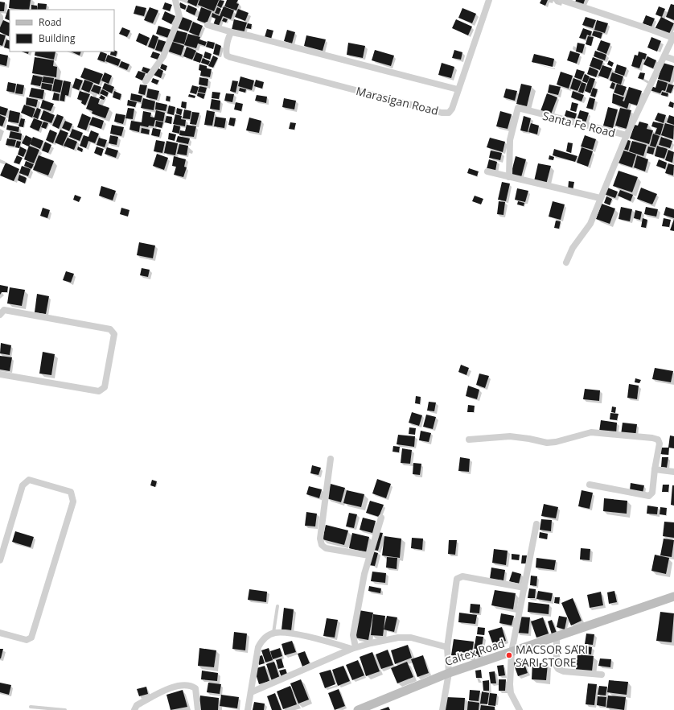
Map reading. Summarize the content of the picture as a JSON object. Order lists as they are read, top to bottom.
{
  "streets": {
    "street": ["Marasigan Road", "Santa Fe Road", "Caltex Road"]
  },
  "places": ["MACSOR SARI SARI STORE"],
  "legend": ["Road", "Building"]
}
